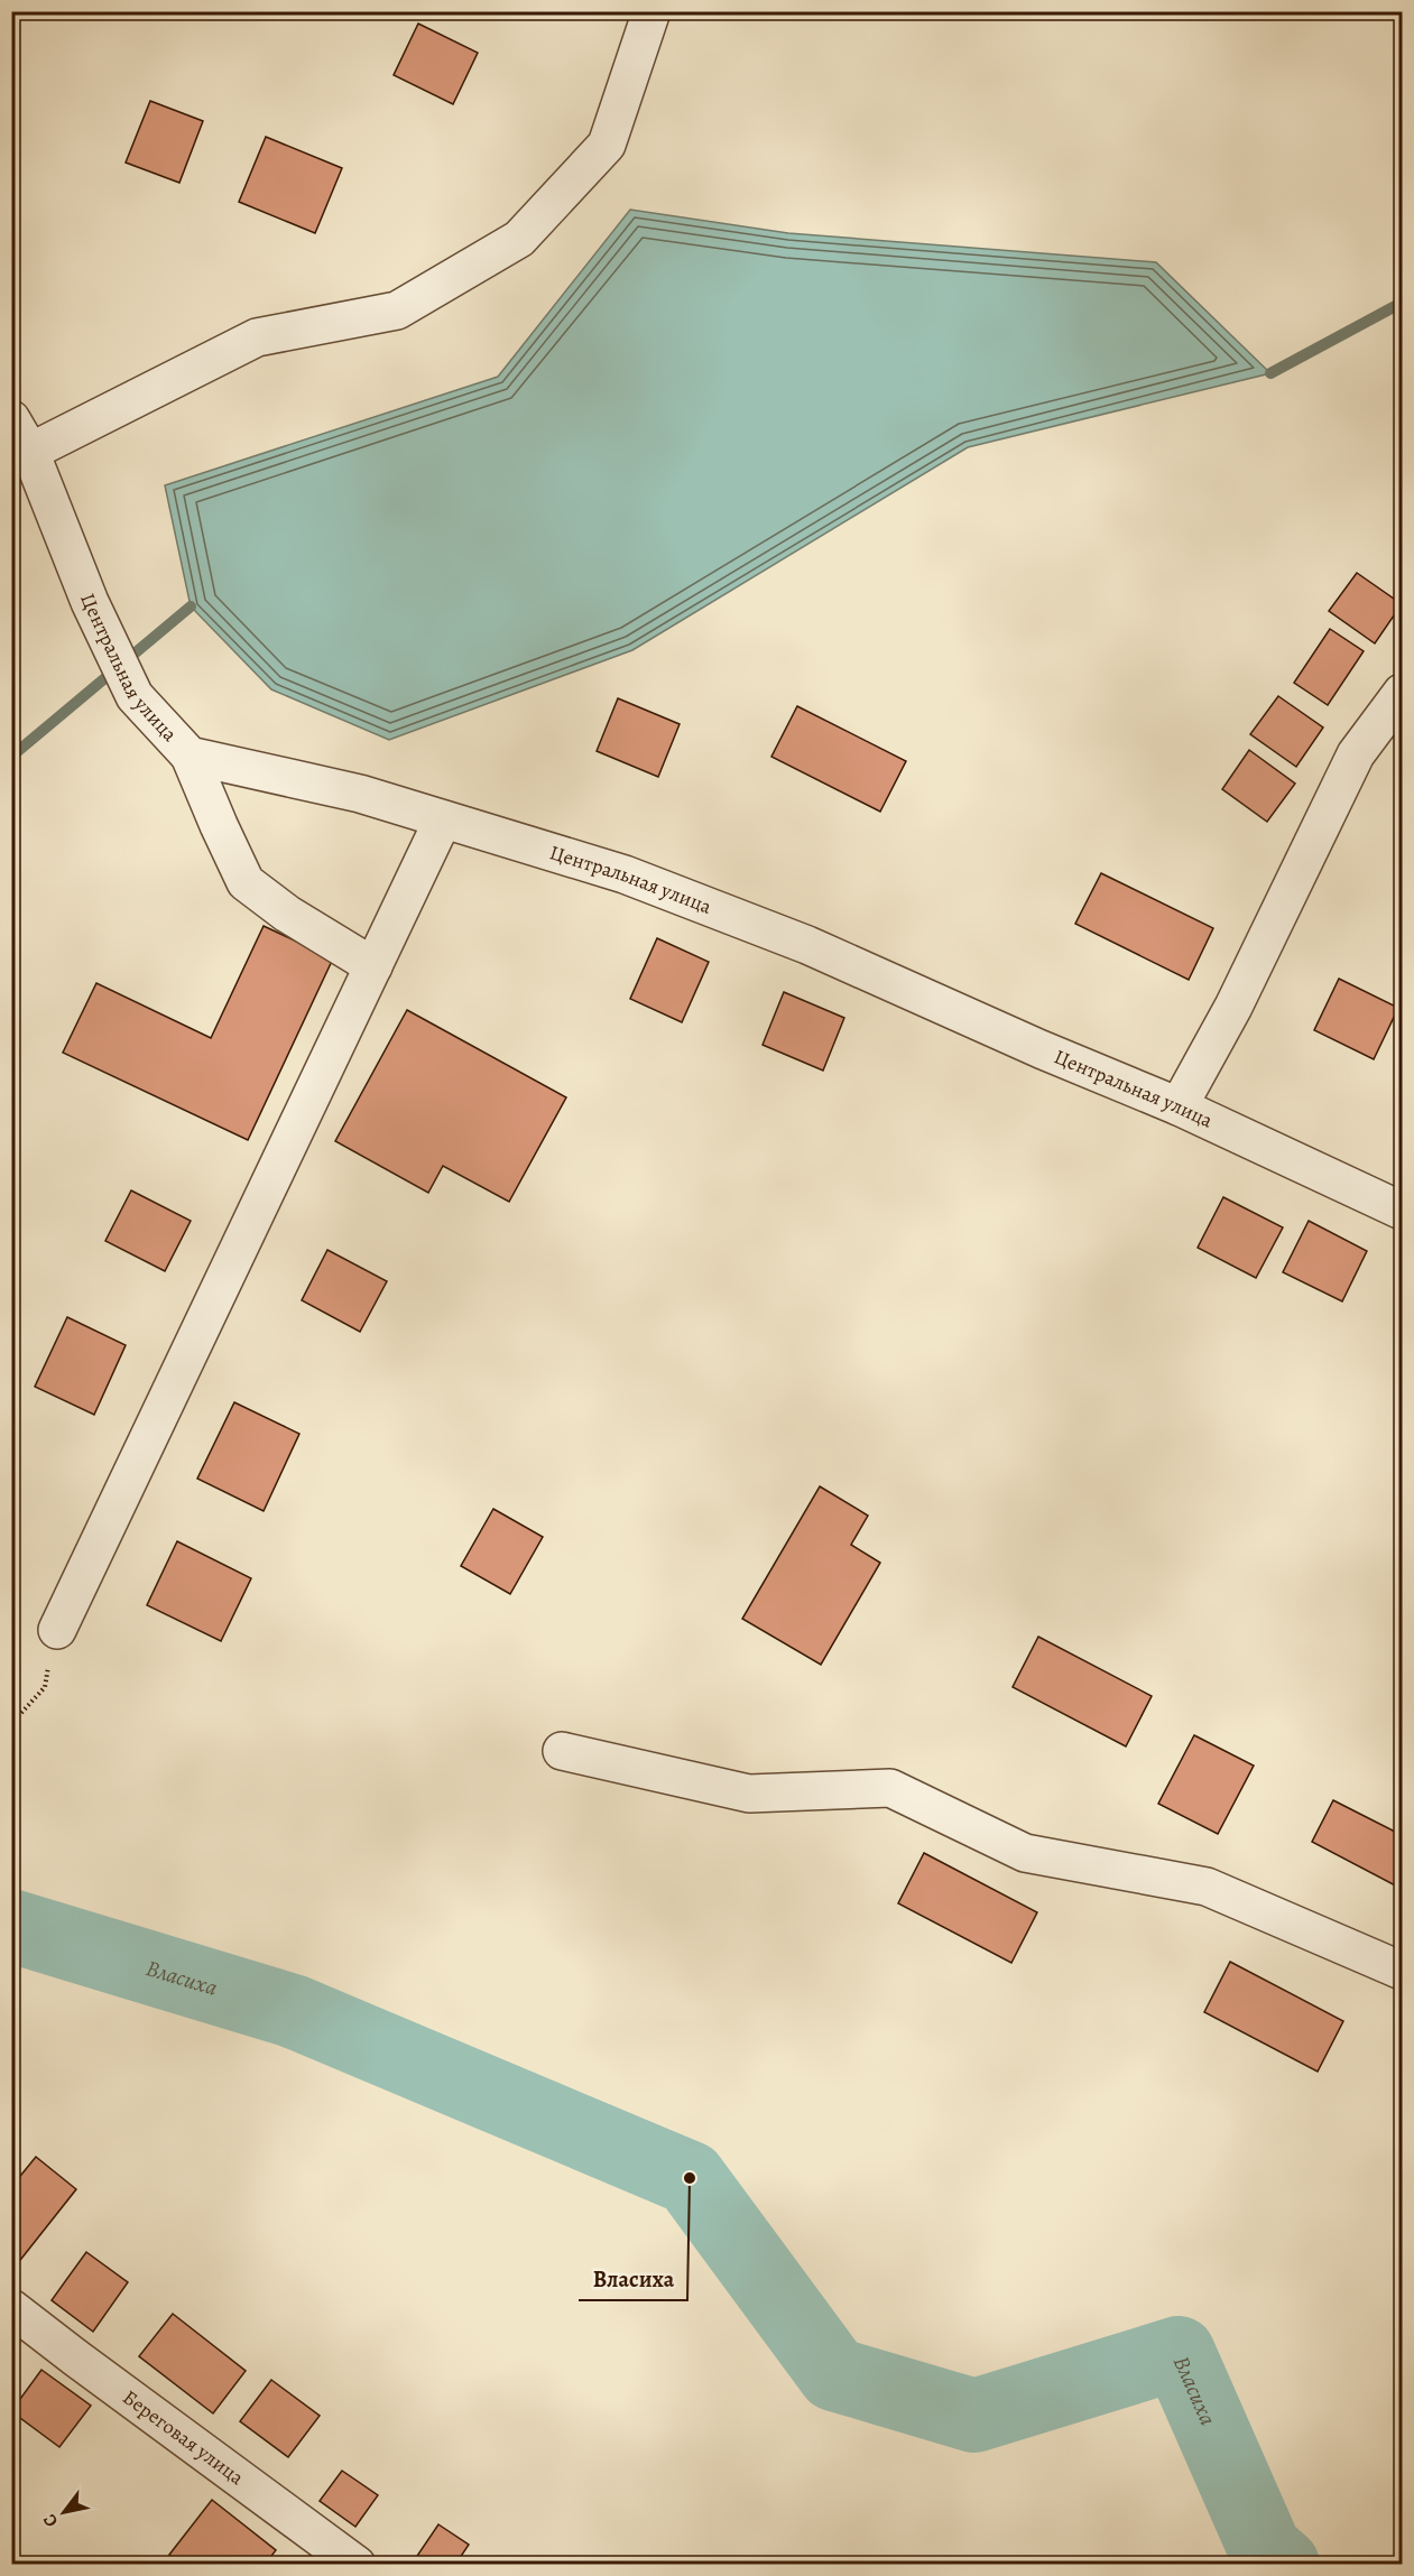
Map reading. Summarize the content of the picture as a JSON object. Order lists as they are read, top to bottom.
{
  "streets": {
    "street": ["Центральная улица", "Береговая улица"]
  },
  "water": ["Власиха"],
  "places": ["Власиха"],
  "north": "bottom left"
}
